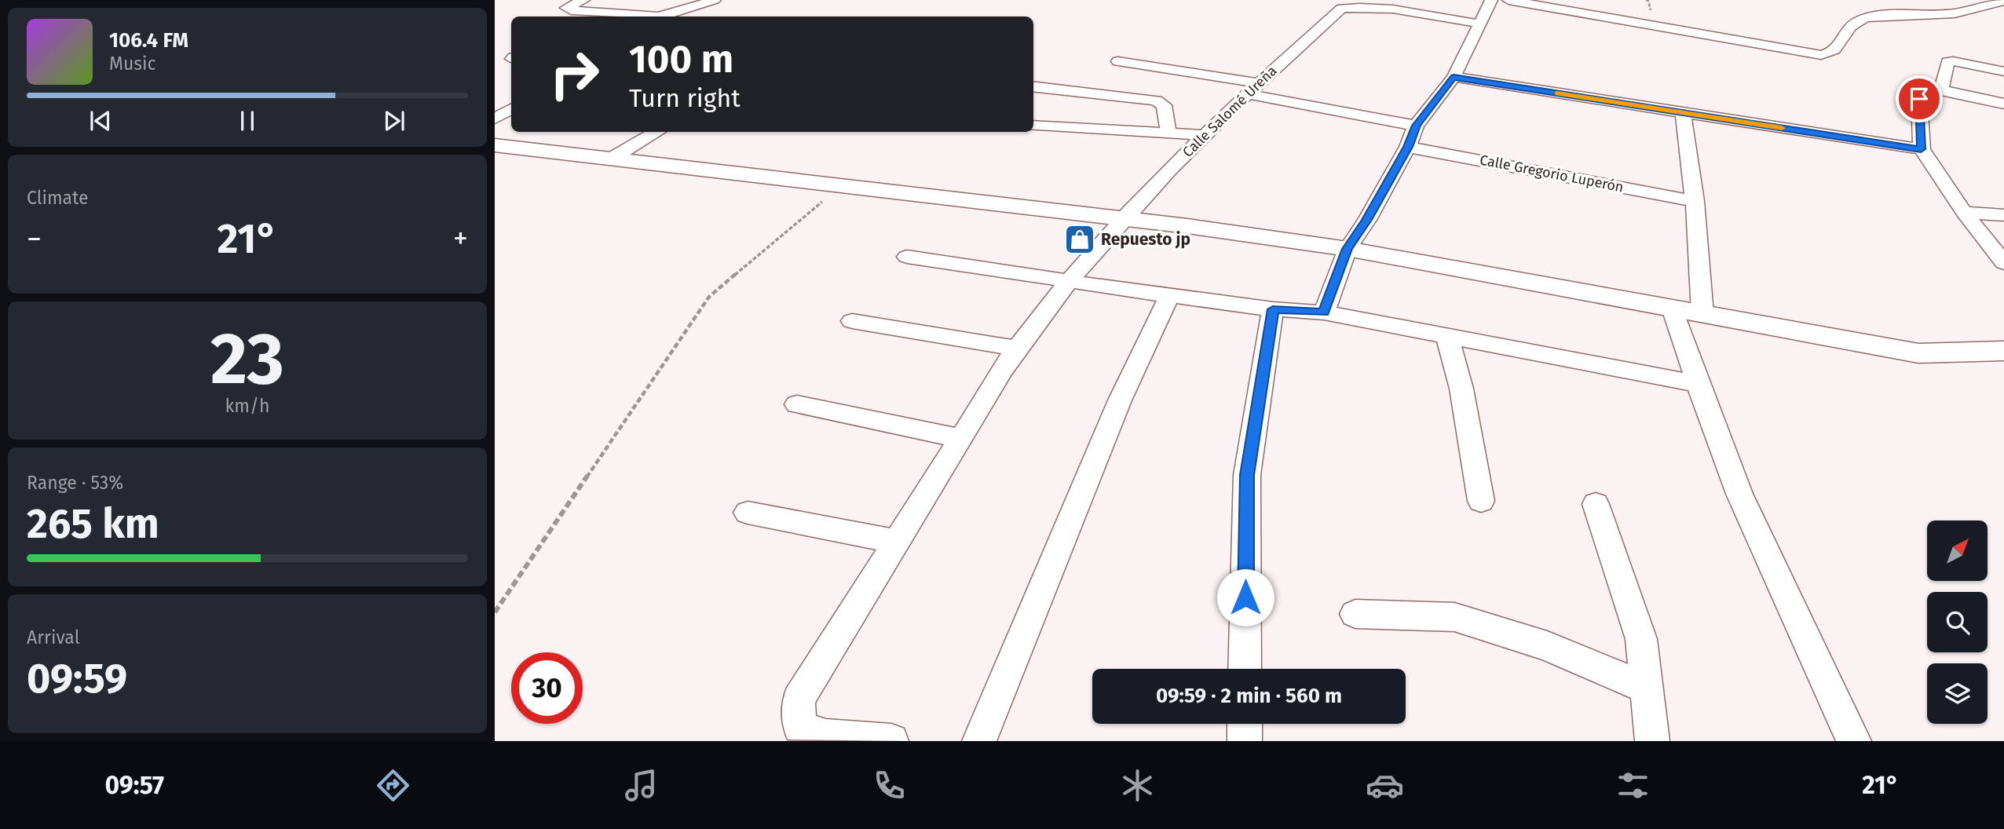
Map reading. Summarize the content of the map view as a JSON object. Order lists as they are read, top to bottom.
{
  "streets": {
    "street": ["Calle Salomé Ureña", "Calle Gregorio Luperón"]
  },
  "places": {
    "shop": ["Repuesto jp"]
  },
  "north": "top right",
  "page": {
    "turn": ["100 m", "Turn right"],
    "song": ["106.4 FM", "Music"],
    "tile": [
      "Climate",
      ["23", "km/h"],
      ["Range · 53%", "265 km"],
      ["Arrival", "09:59"]
    ],
    "heat": ["−", "21°", "+"],
    "limit": "30",
    "trip": "09:59 · 2 min · 560 m",
    "tabs": ["09:57", "21°"]
  }
}
